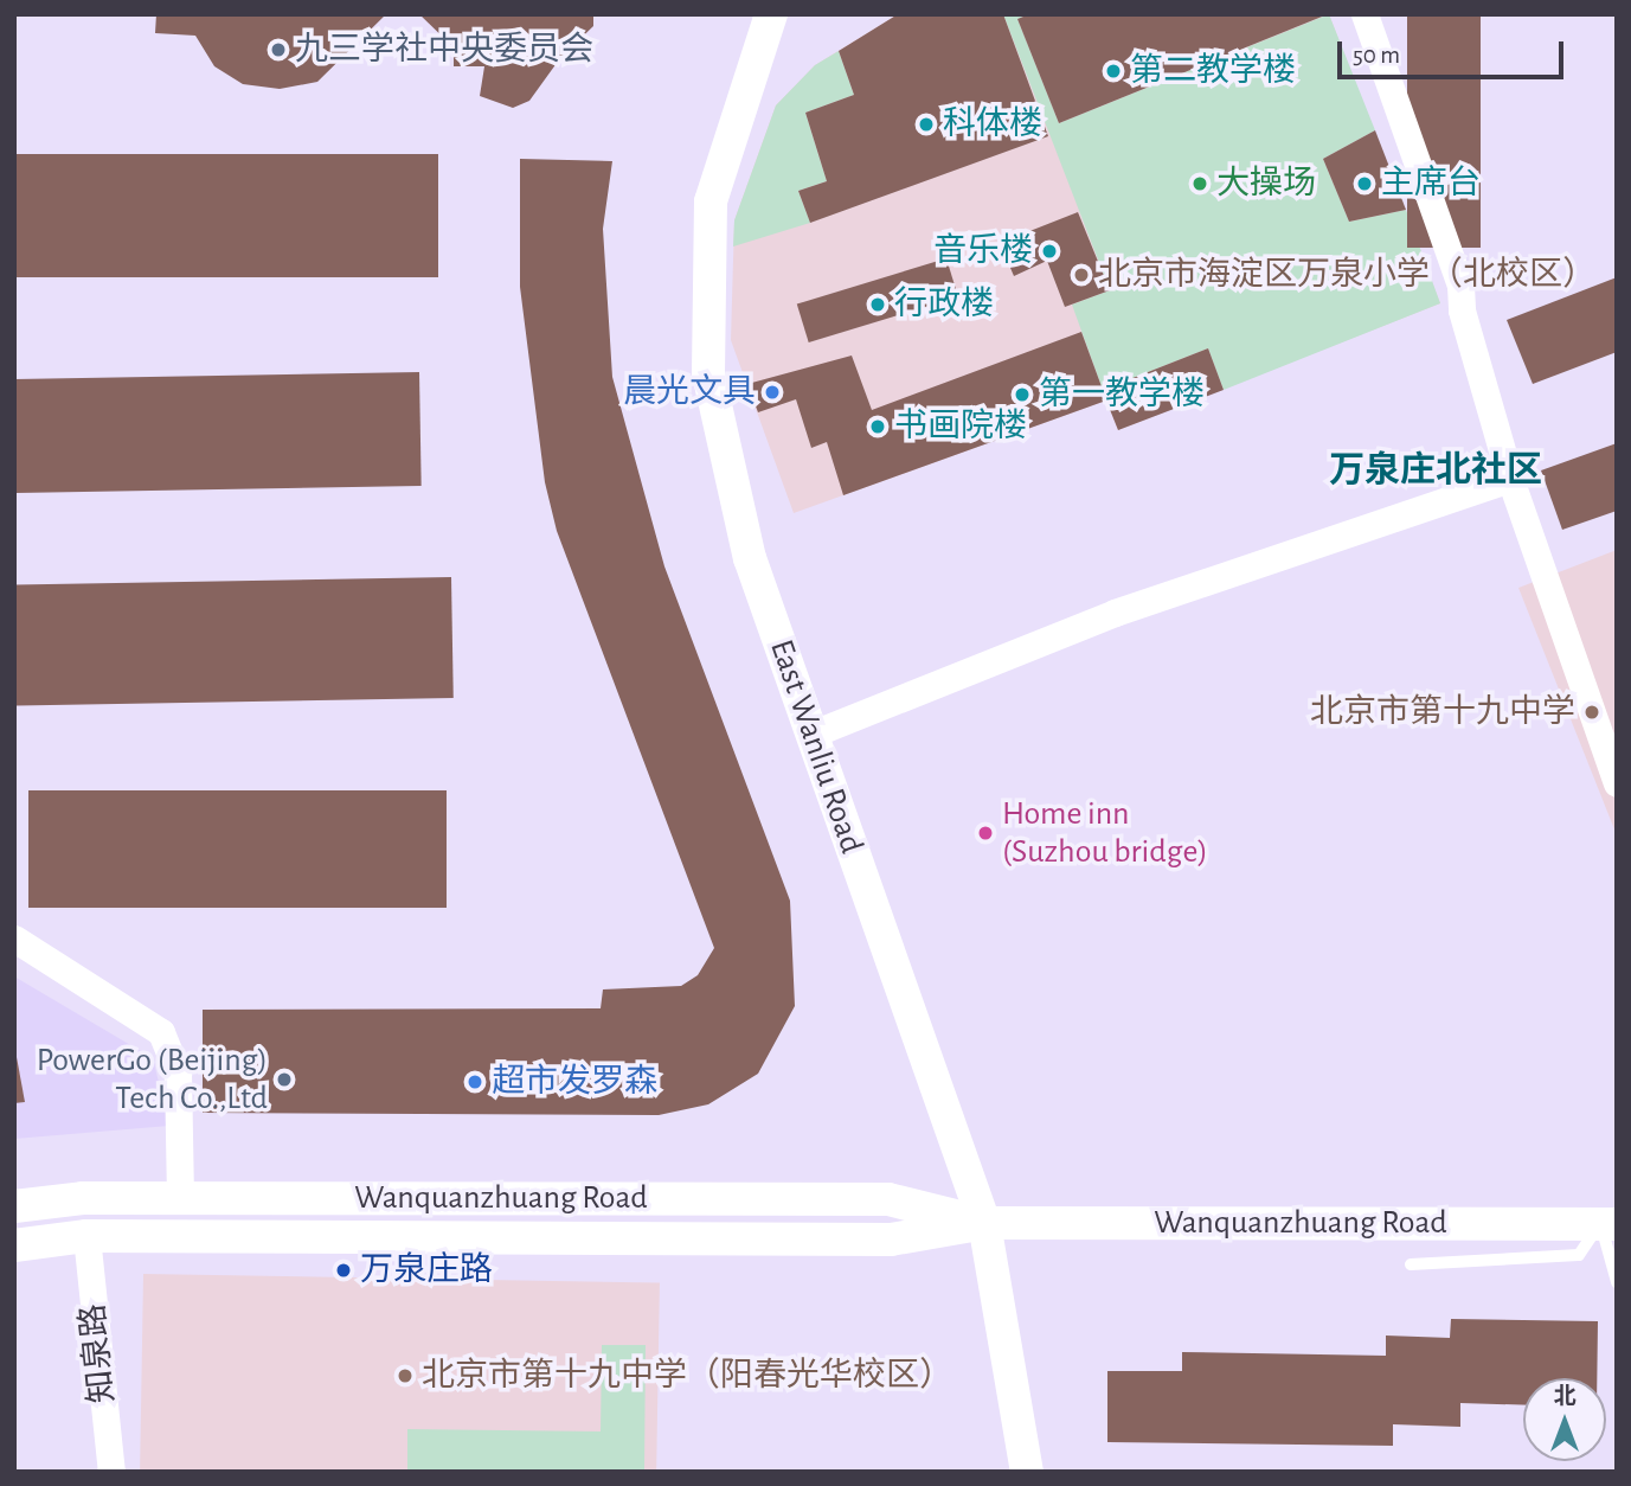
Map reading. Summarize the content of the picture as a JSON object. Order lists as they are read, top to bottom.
{
  "streets": {
    "street": ["East Wanliu Road", "Wanquanzhuang Road", "知泉路"]
  },
  "crossings": [
    ["East Wanliu Road", "Wanquanzhuang Road"],
    ["Wanquanzhuang Road", "知泉路"]
  ],
  "districts": ["万泉庄北社区"],
  "places": [
    "九三学社中央委员会",
    "第二教学楼",
    "科体楼",
    "大操场",
    "主席台",
    "音乐楼",
    "北京市海淀区万泉小学（北校区）",
    "行政楼",
    "晨光文具",
    "第一教学楼",
    "书画院楼",
    "北京市第十九中学",
    "Home inn (Suzhou bridge)",
    "PowerGo (Beijing) Tech Co.,Ltd",
    "超市发罗森",
    "万泉庄路",
    "北京市第十九中学（阳春光华校区）"
  ],
  "scale_bar": "50 m",
  "north": "top"
}
